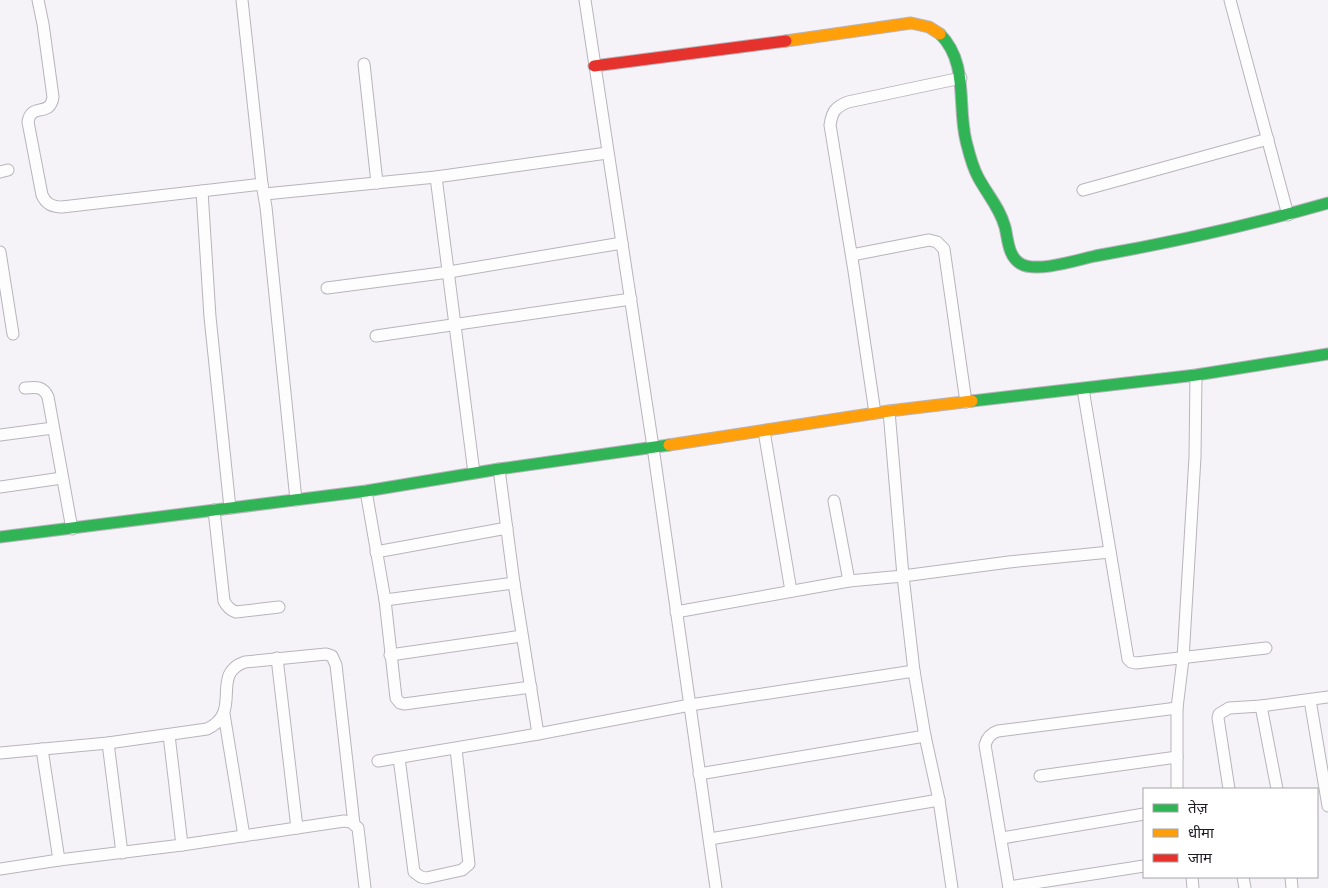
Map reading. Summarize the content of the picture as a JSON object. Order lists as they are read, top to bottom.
{
  "legend": ["तेज़", "धीमा", "जाम"]
}
